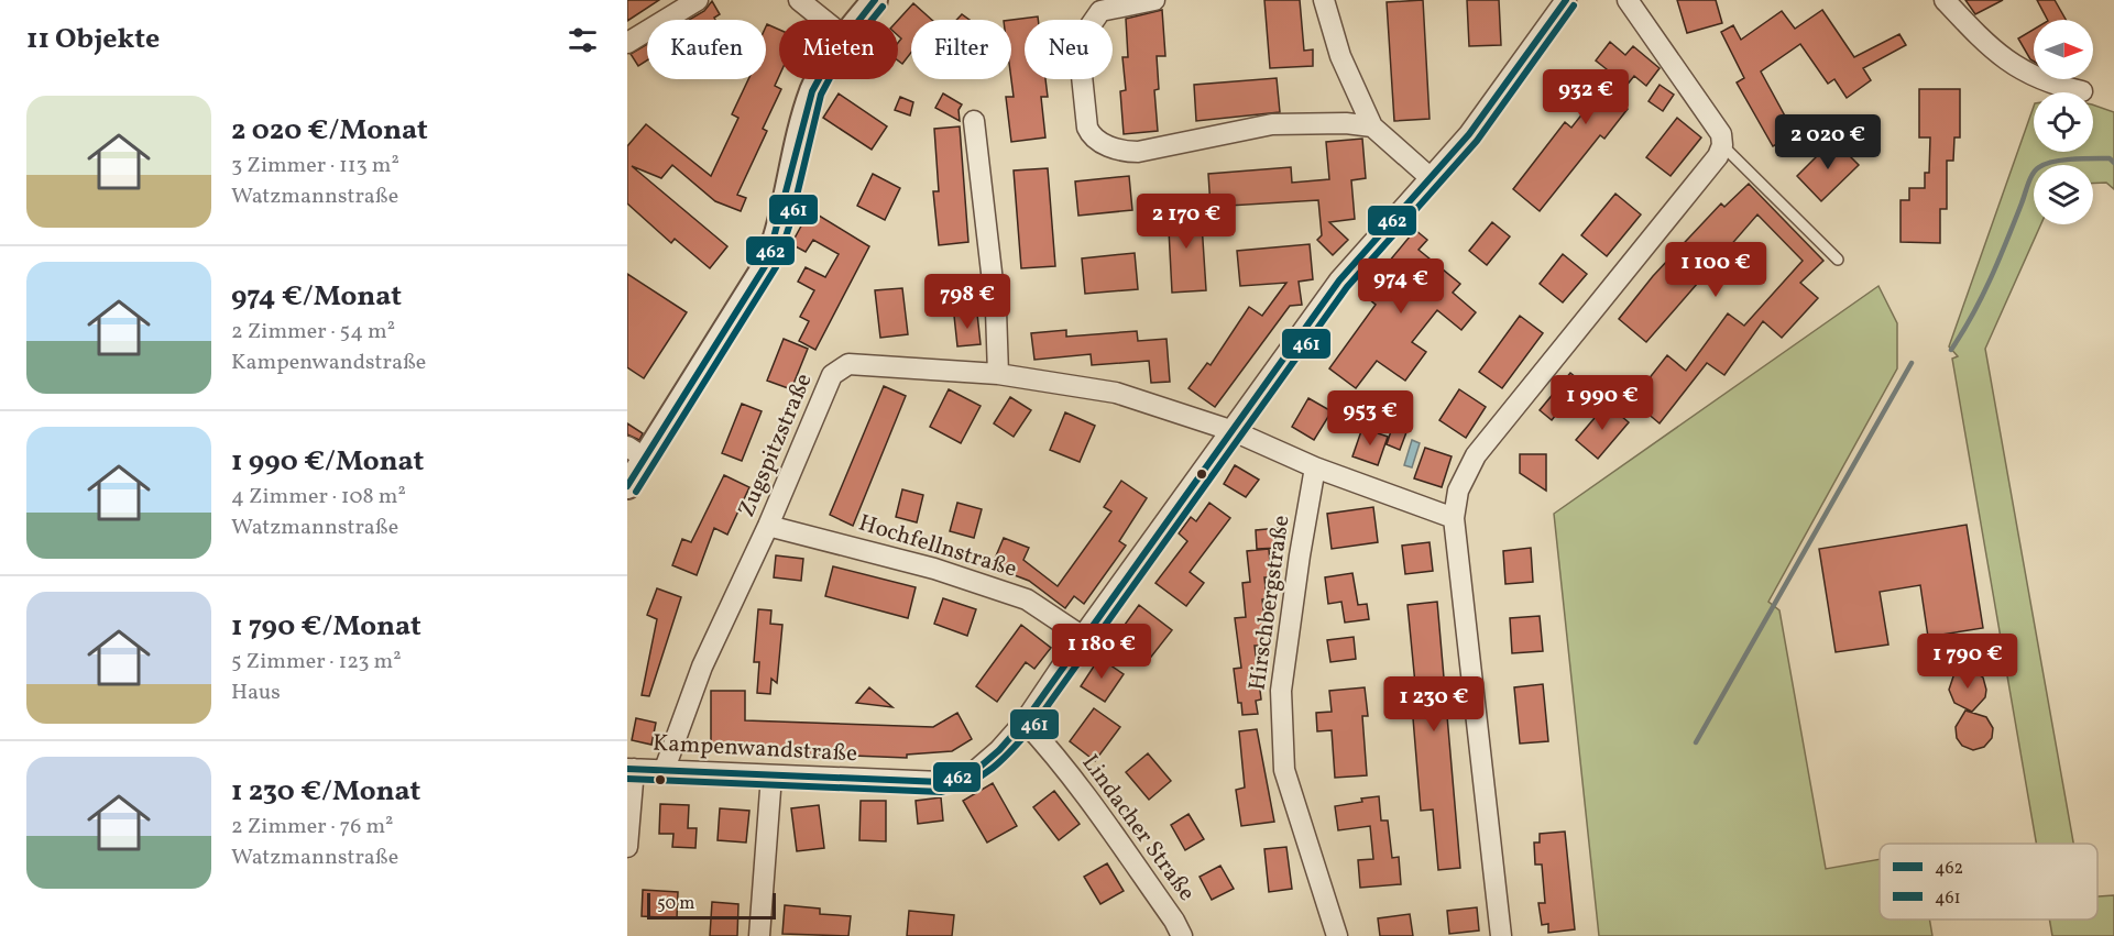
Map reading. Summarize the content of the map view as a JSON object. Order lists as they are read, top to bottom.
{
  "streets": {
    "street": [
      "Zugspitzstraße",
      "Hochfellnstraße",
      "Hirschbergstraße",
      "Kampenwandstraße",
      "Lindacher Straße"
    ]
  },
  "crossings": [
    ["Zugspitzstraße", "Hochfellnstraße"],
    ["Zugspitzstraße", "Hirschbergstraße"],
    ["Zugspitzstraße", "Kampenwandstraße"],
    ["Hochfellnstraße", "Kampenwandstraße"],
    ["Kampenwandstraße", "Lindacher Straße"]
  ],
  "lines": ["transit line 462", "transit line 461"],
  "legend": ["462", "461"],
  "scale_bar": "50 m",
  "north": "right",
  "page": {
    "heading": "11 Objekte",
    "chip": [
      "Kaufen",
      "Mieten",
      "Filter",
      "Neu"
    ],
    "price": [
      "932 €",
      "2 020 €",
      "2 170 €",
      "1 100 €",
      "974 €",
      "798 €",
      "1 990 €",
      "953 €",
      "1 180 €",
      "1 790 €",
      "1 230 €"
    ],
    "list": [
      {
        "name": "2 020 €/Monat",
        "note": "3 Zimmer · 113 m² · Watzmannstraße"
      },
      {
        "name": "974 €/Monat",
        "note": "2 Zimmer · 54 m² · Kampenwandstraße"
      },
      {
        "name": "1 990 €/Monat",
        "note": "4 Zimmer · 108 m² · Watzmannstraße"
      },
      {
        "name": "1 790 €/Monat",
        "note": "5 Zimmer · 123 m² · Haus"
      },
      {
        "name": "1 230 €/Monat",
        "note": "2 Zimmer · 76 m² · Watzmannstraße"
      }
    ],
    "scale": "50 m"
  }
}
